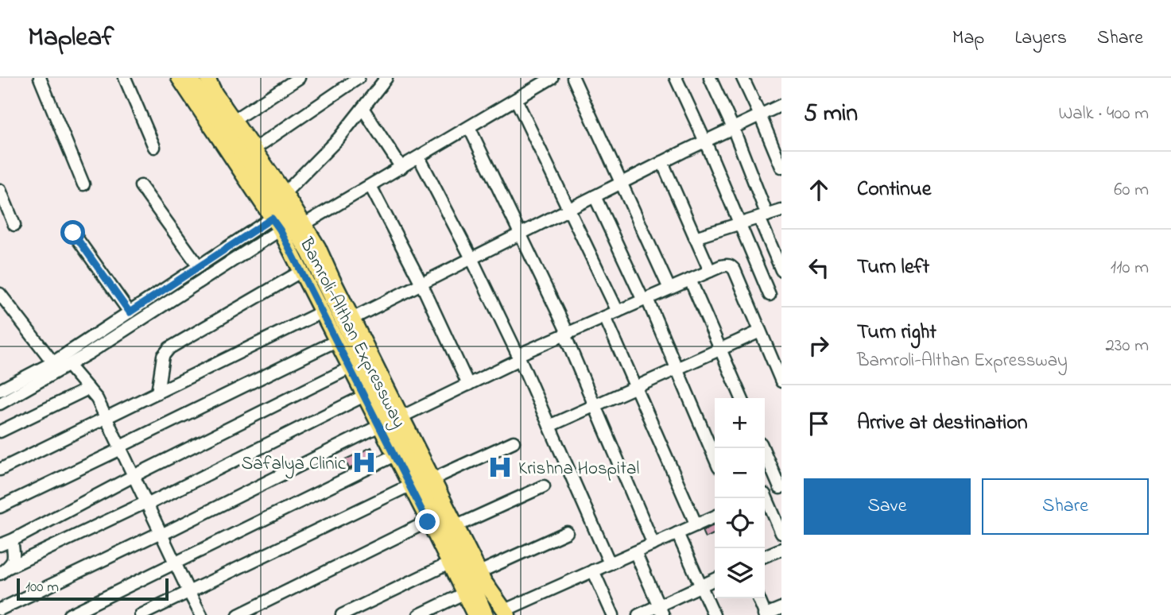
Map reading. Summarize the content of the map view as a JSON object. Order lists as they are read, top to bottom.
{
  "streets": {
    "main road": ["Bamroli-Althan Expressway"]
  },
  "places": {
    "hospital": ["Safalya Clinic", "Krishna Hospital"]
  },
  "scale_bar": "100 m",
  "page": {
    "header": "Mapleaf",
    "nav": ["Map", "Layers", "Share"],
    "heading": ["5 min", "Walk · 400 m"],
    "list": [
      ["Continue", "60 m"],
      ["Turn left", "110 m"],
      ["Turn right", "Bamroli-Althan Expressway", "230 m"],
      "Arrive at destination"
    ],
    "map_buttons": ["+", "−"],
    "buttons": ["Save", "Share"],
    "scale": "100 m"
  }
}
